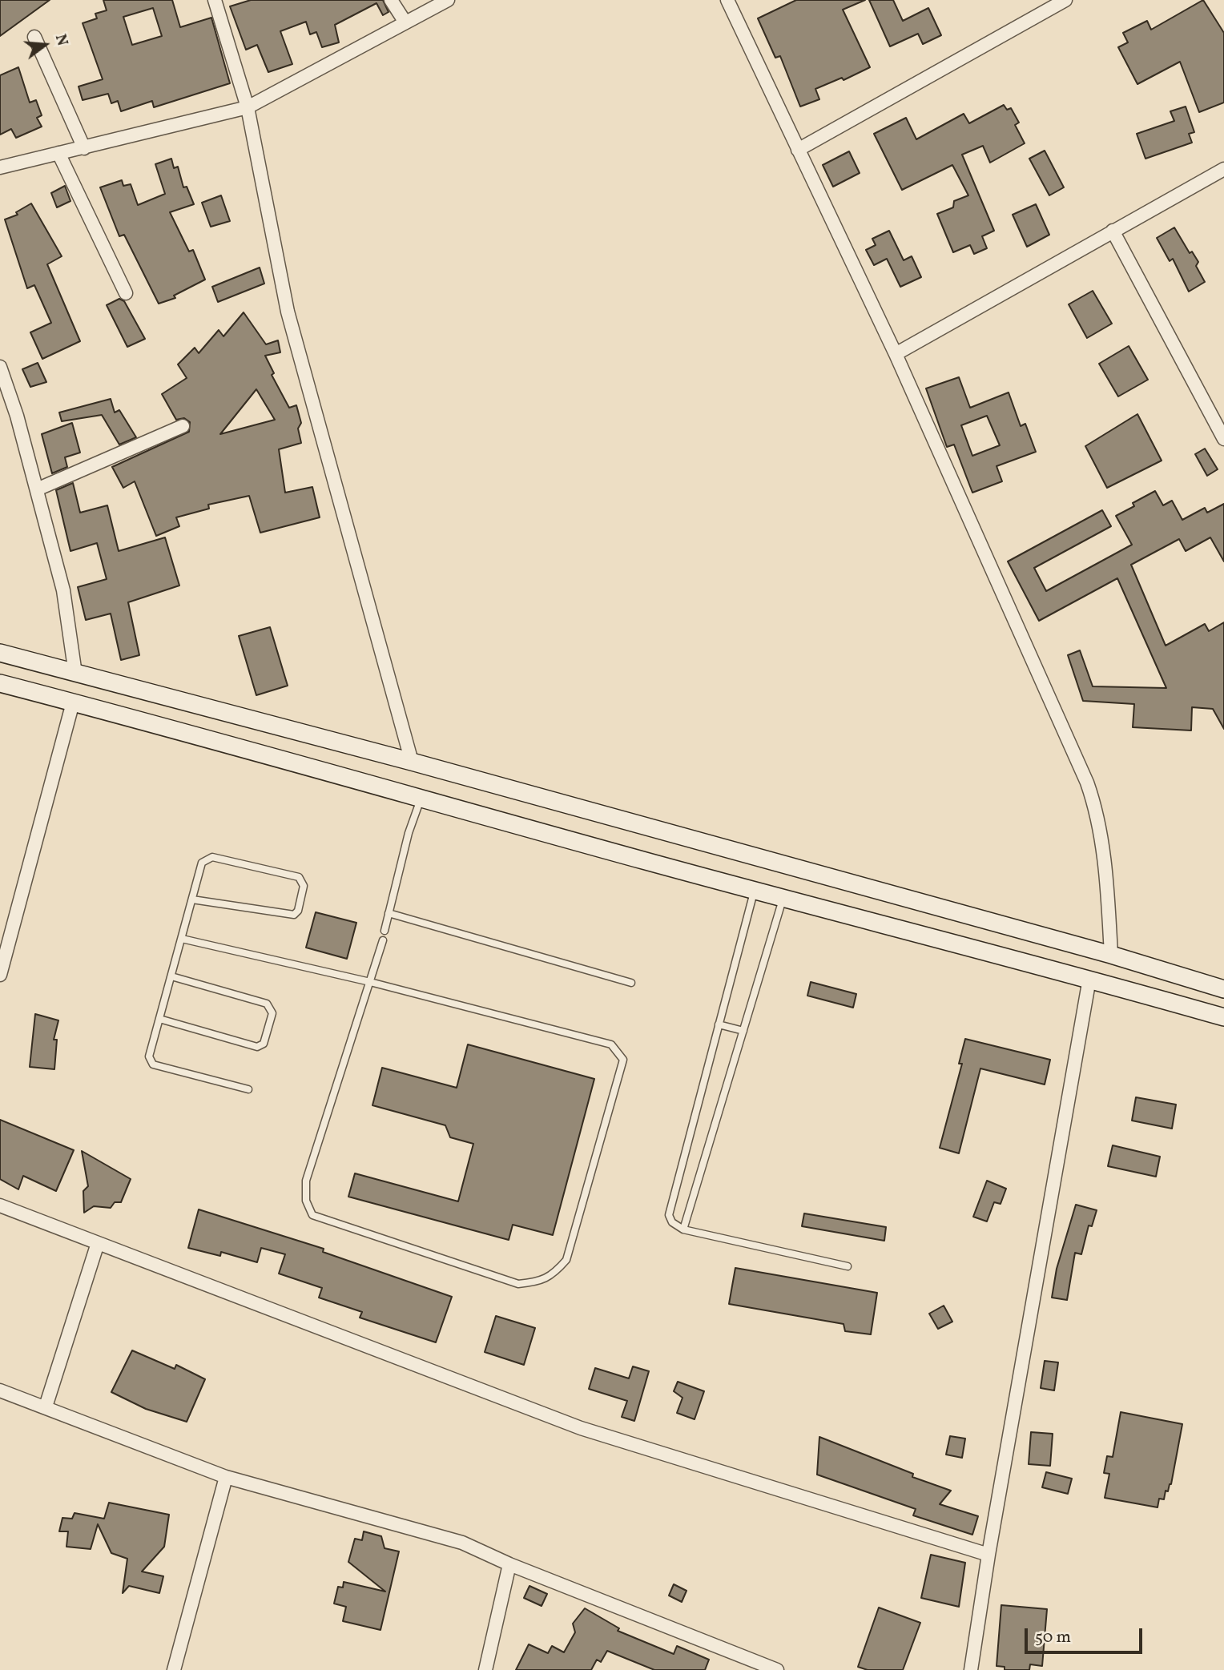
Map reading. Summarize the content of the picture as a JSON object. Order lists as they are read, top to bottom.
{
  "scale_bar": "50 m",
  "north": "right"
}
